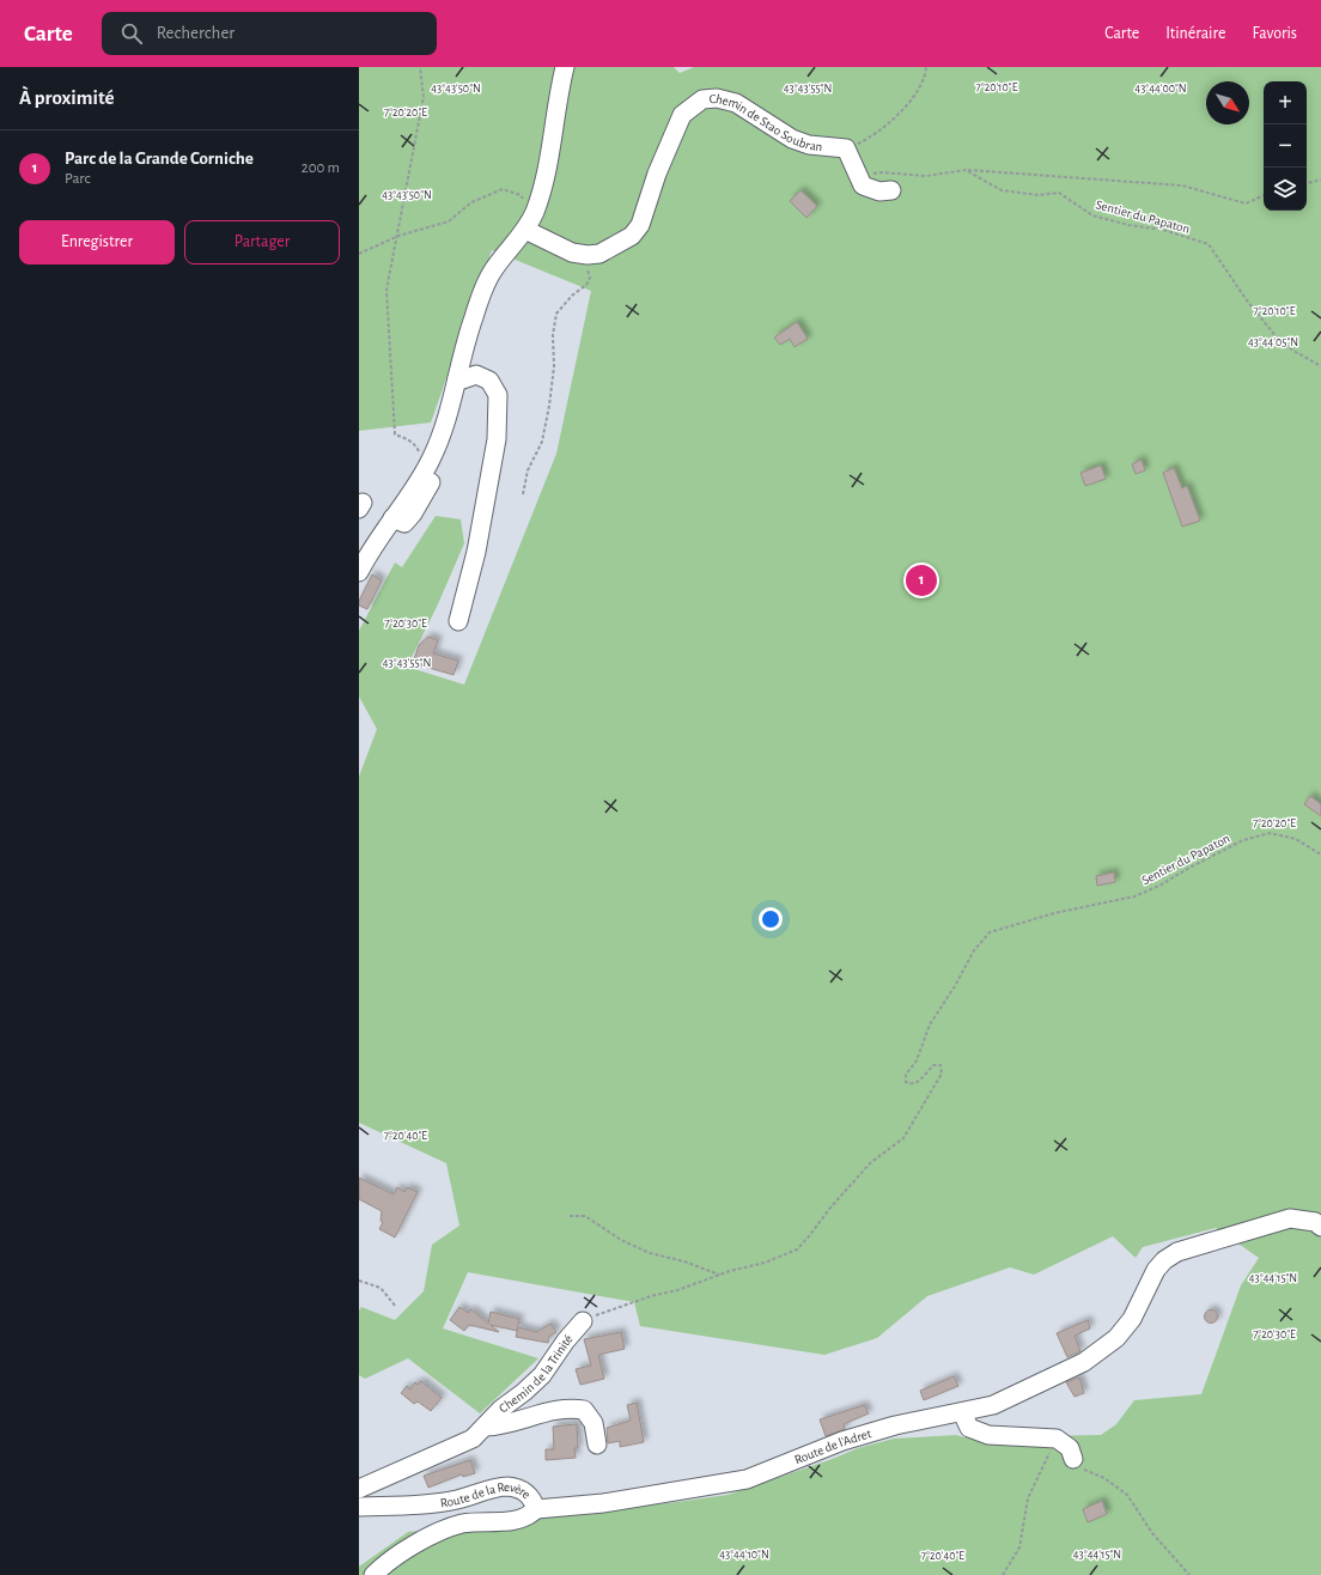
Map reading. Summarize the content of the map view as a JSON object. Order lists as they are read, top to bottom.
{
  "streets": {
    "street": [
      "Chemin de Stao Soubran",
      "Chemin de la Trinité",
      "Route de l'Adret",
      "Route de la Revère"
    ],
    "path": ["Sentier du Papaton"]
  },
  "crossings": [
    ["Route de l'Adret", "Route de la Revère"]
  ],
  "north": "bottom right",
  "page": {
    "header": "Carte",
    "search": "Rechercher",
    "nav": ["Carte", "Itinéraire", "Favoris"],
    "heading": "À proximité",
    "map_buttons": ["+", "−"],
    "list": [
      {
        "mark": "1",
        "name": "Parc de la Grande Corniche",
        "note": "Parc",
        "value": "200 m"
      }
    ],
    "buttons": ["Enregistrer", "Partager"],
    "pins": "1"
  },
  "coordinates": [
    "7°20'10\"E",
    "43°43'50\"N",
    "43°43'55\"N",
    "43°44'00\"N",
    "7°20'20\"E",
    "43°44'05\"N",
    "7°20'30\"E",
    "7°20'40\"E",
    "43°44'15\"N",
    "43°44'10\"N"
  ]
}
